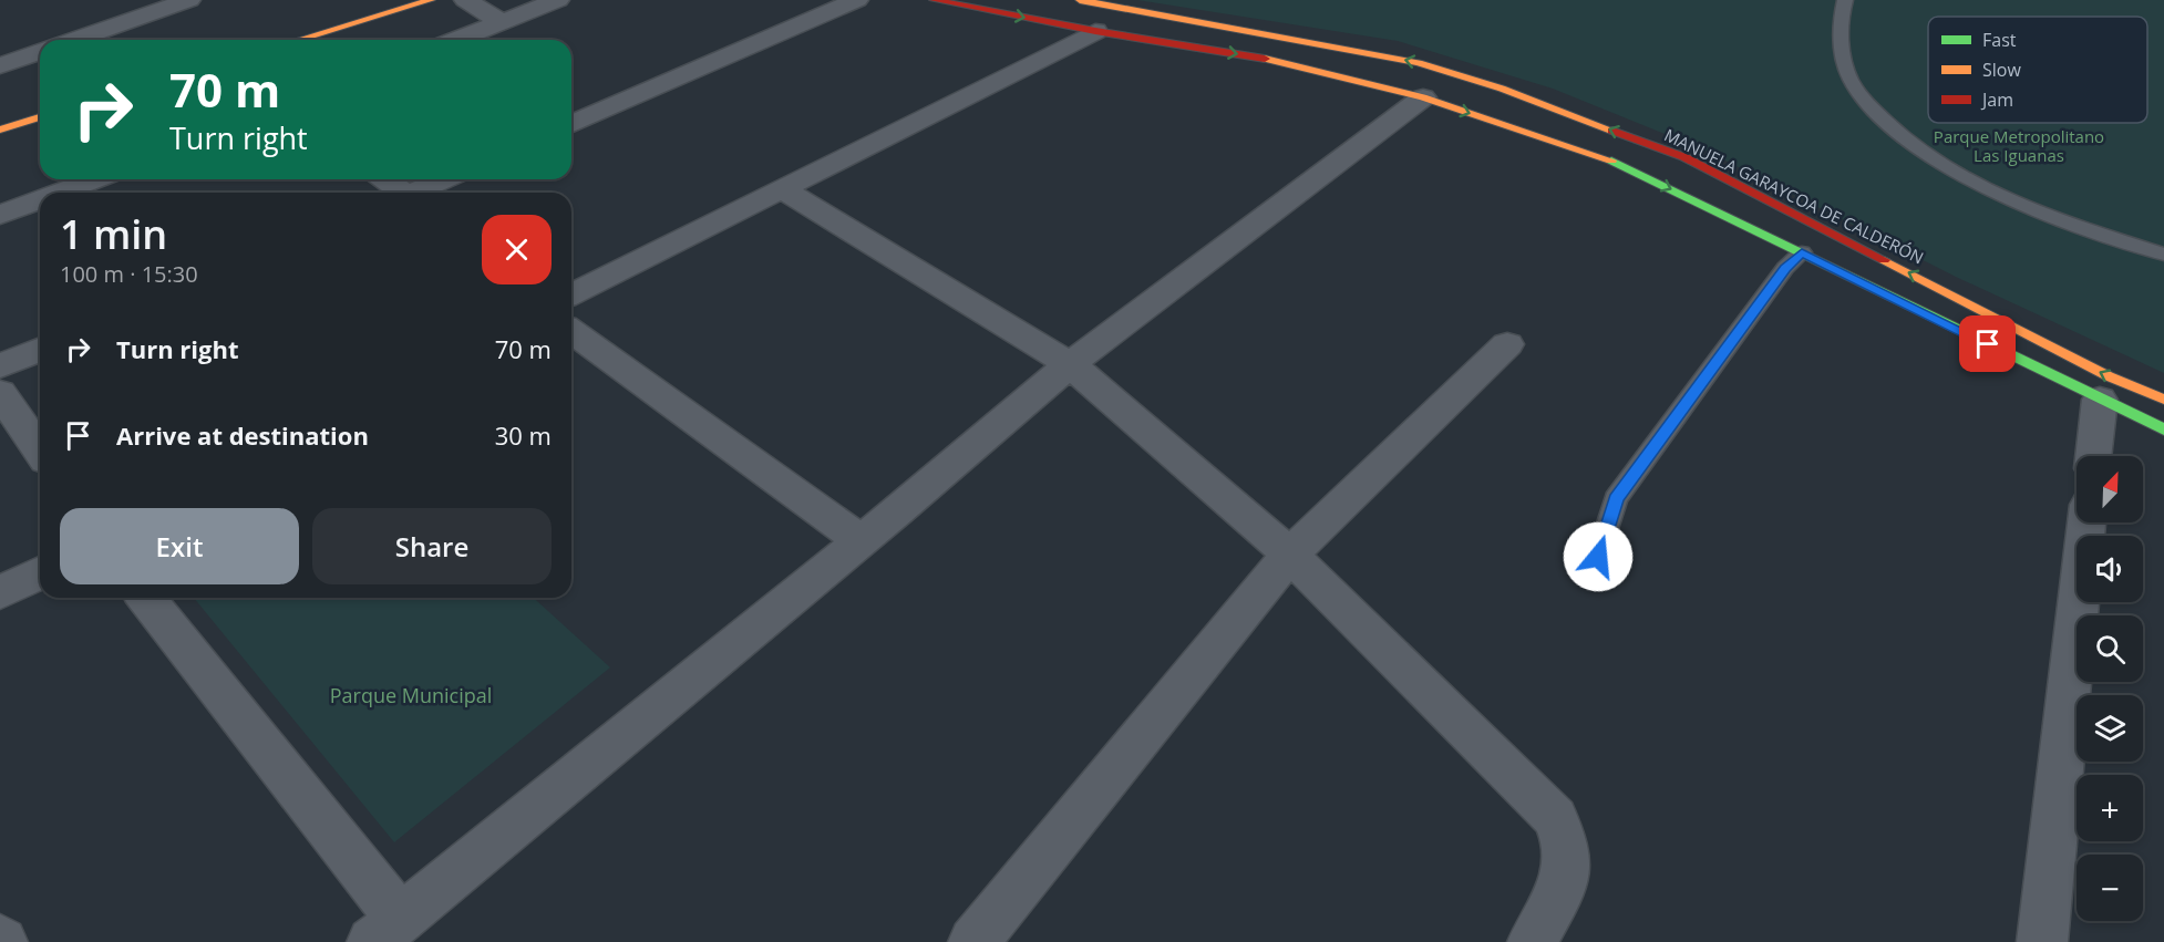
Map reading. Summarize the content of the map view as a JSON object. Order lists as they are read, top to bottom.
{
  "streets": {
    "street": ["MANUELA GARAYCOA DE CALDERÓN"]
  },
  "parks": ["Parque Metropolitano Las Iguanas", "Parque Municipal"],
  "legend": ["Fast", "Slow", "Jam"],
  "north": "top right",
  "page": {
    "turn": ["70 m", "Turn right"],
    "heading": ["1 min", "100 m · 15:30"],
    "list": [
      {
        "name": "Turn right",
        "value": "70 m"
      },
      {
        "name": "Arrive at destination",
        "value": "30 m"
      }
    ],
    "map_buttons": ["+", "−"],
    "buttons": ["Exit", "Share"]
  }
}
